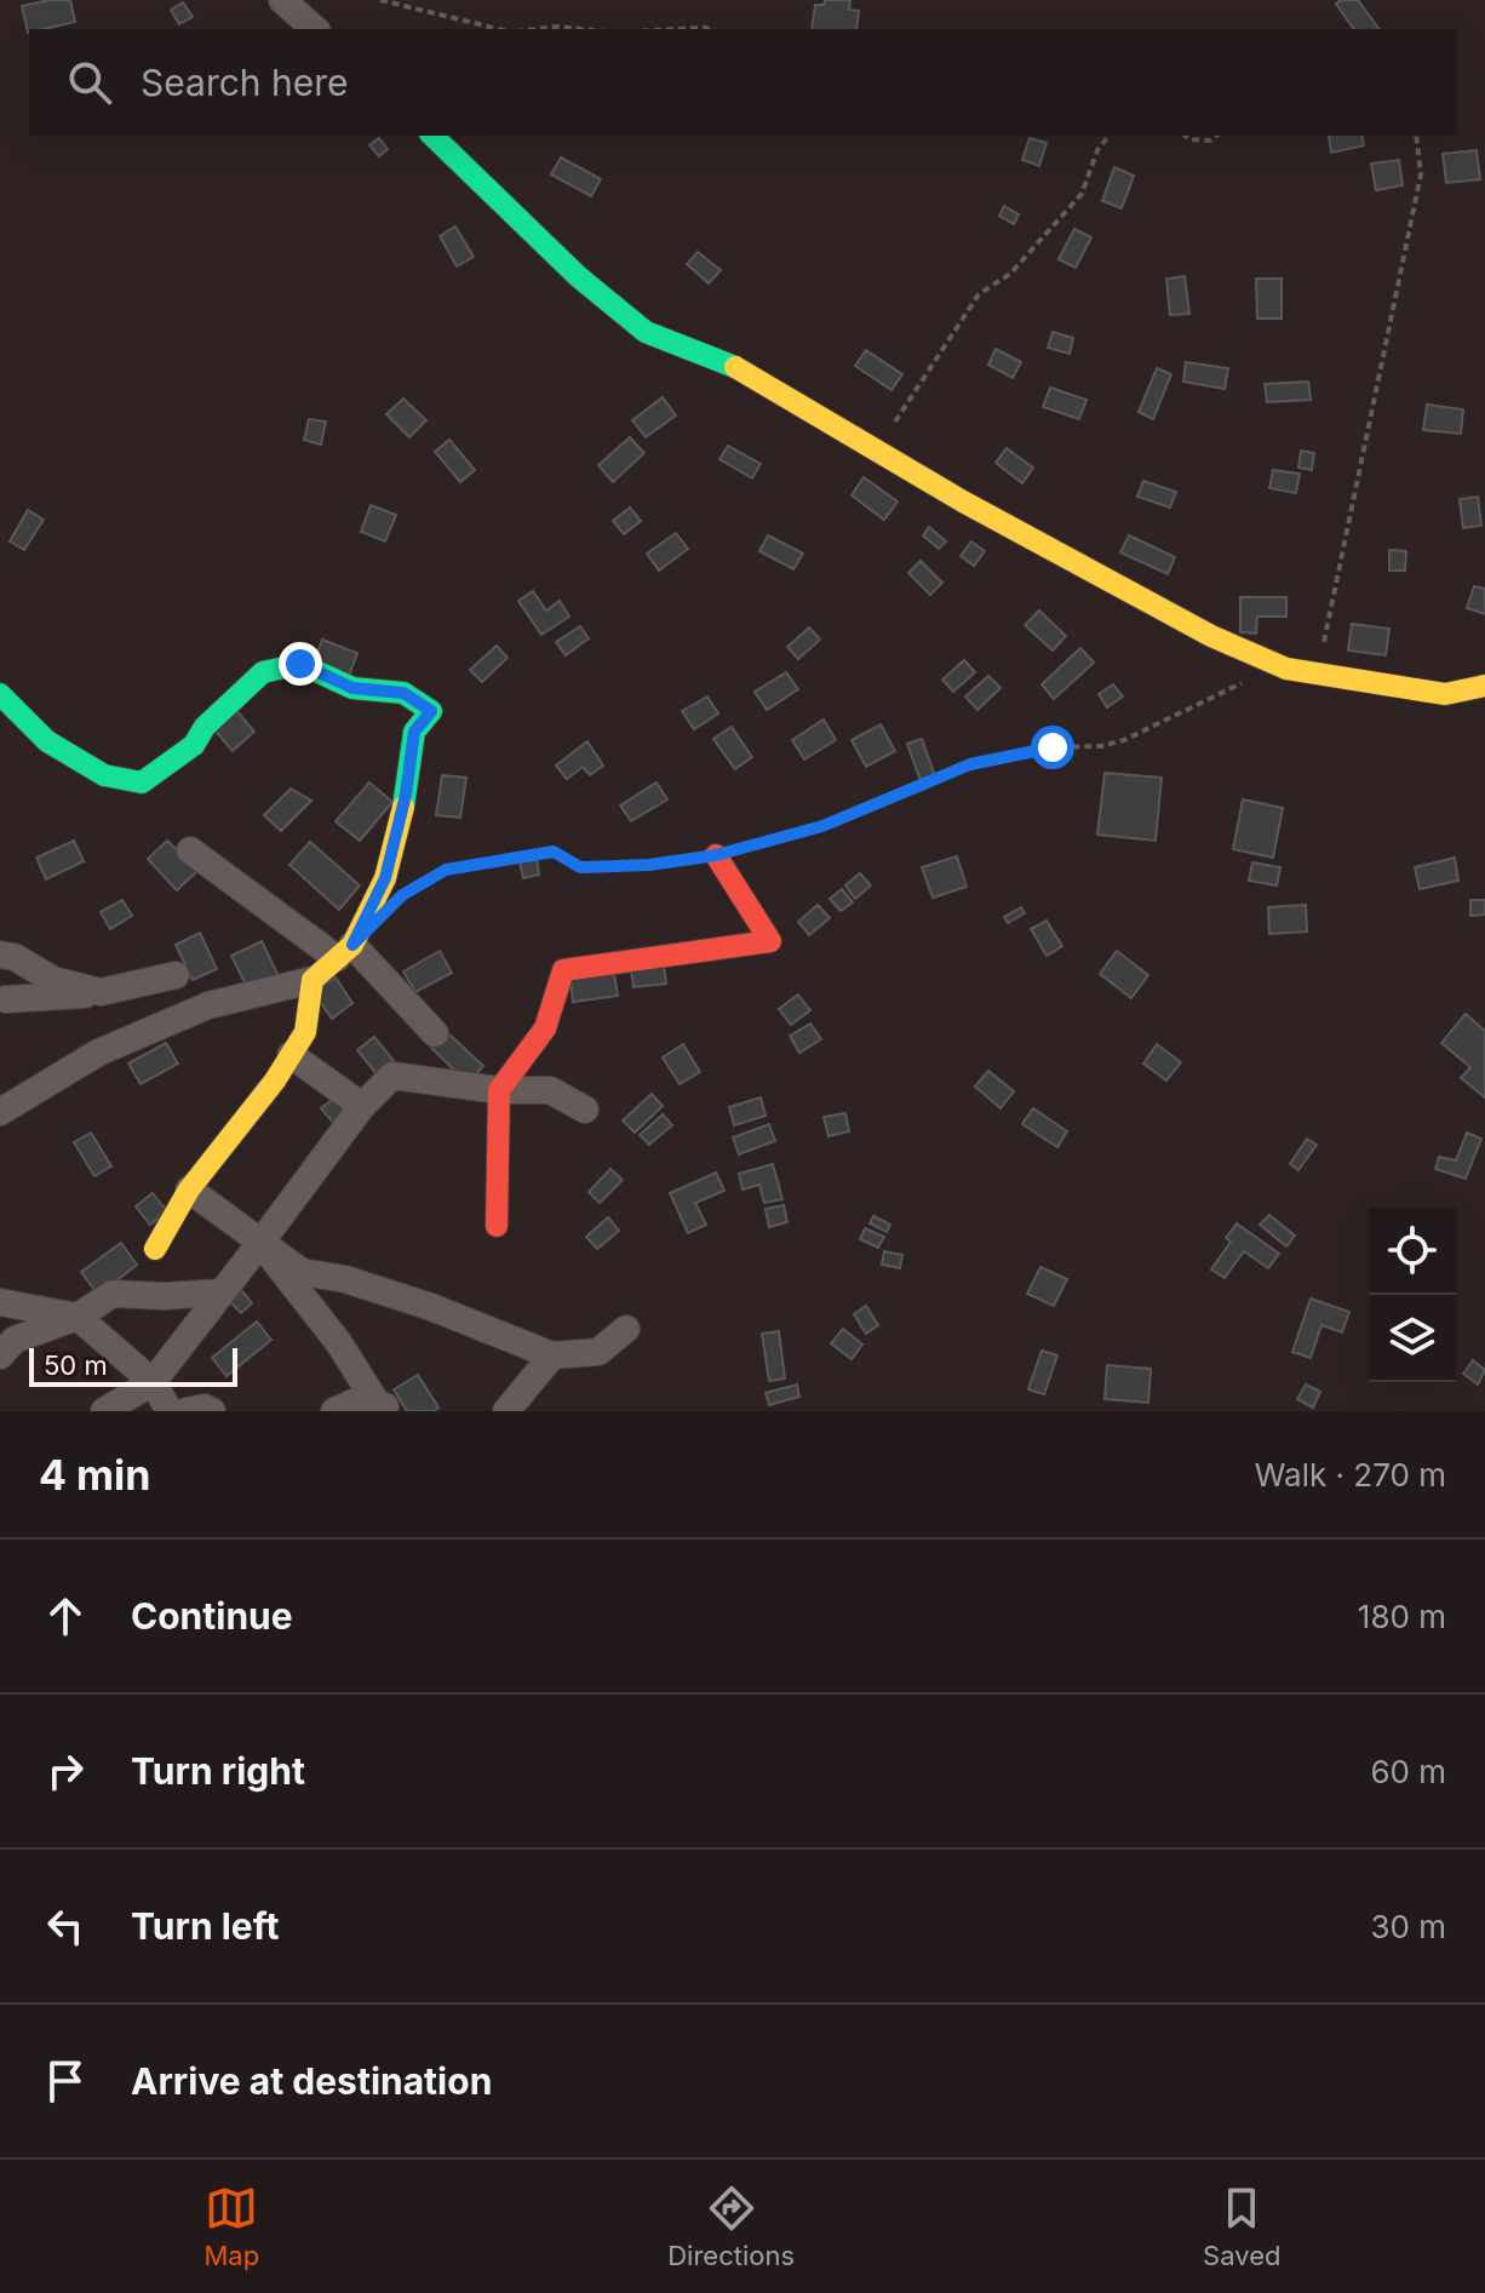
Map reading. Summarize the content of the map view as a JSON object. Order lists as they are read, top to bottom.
{
  "scale_bar": "50 m",
  "page": {
    "search": "Search here",
    "scale": "50 m",
    "heading": ["4 min", "Walk · 270 m"],
    "list": [
      ["Continue", "180 m"],
      ["Turn right", "60 m"],
      ["Turn left", "30 m"],
      "Arrive at destination"
    ],
    "nav": ["Map", "Directions", "Saved"]
  }
}
